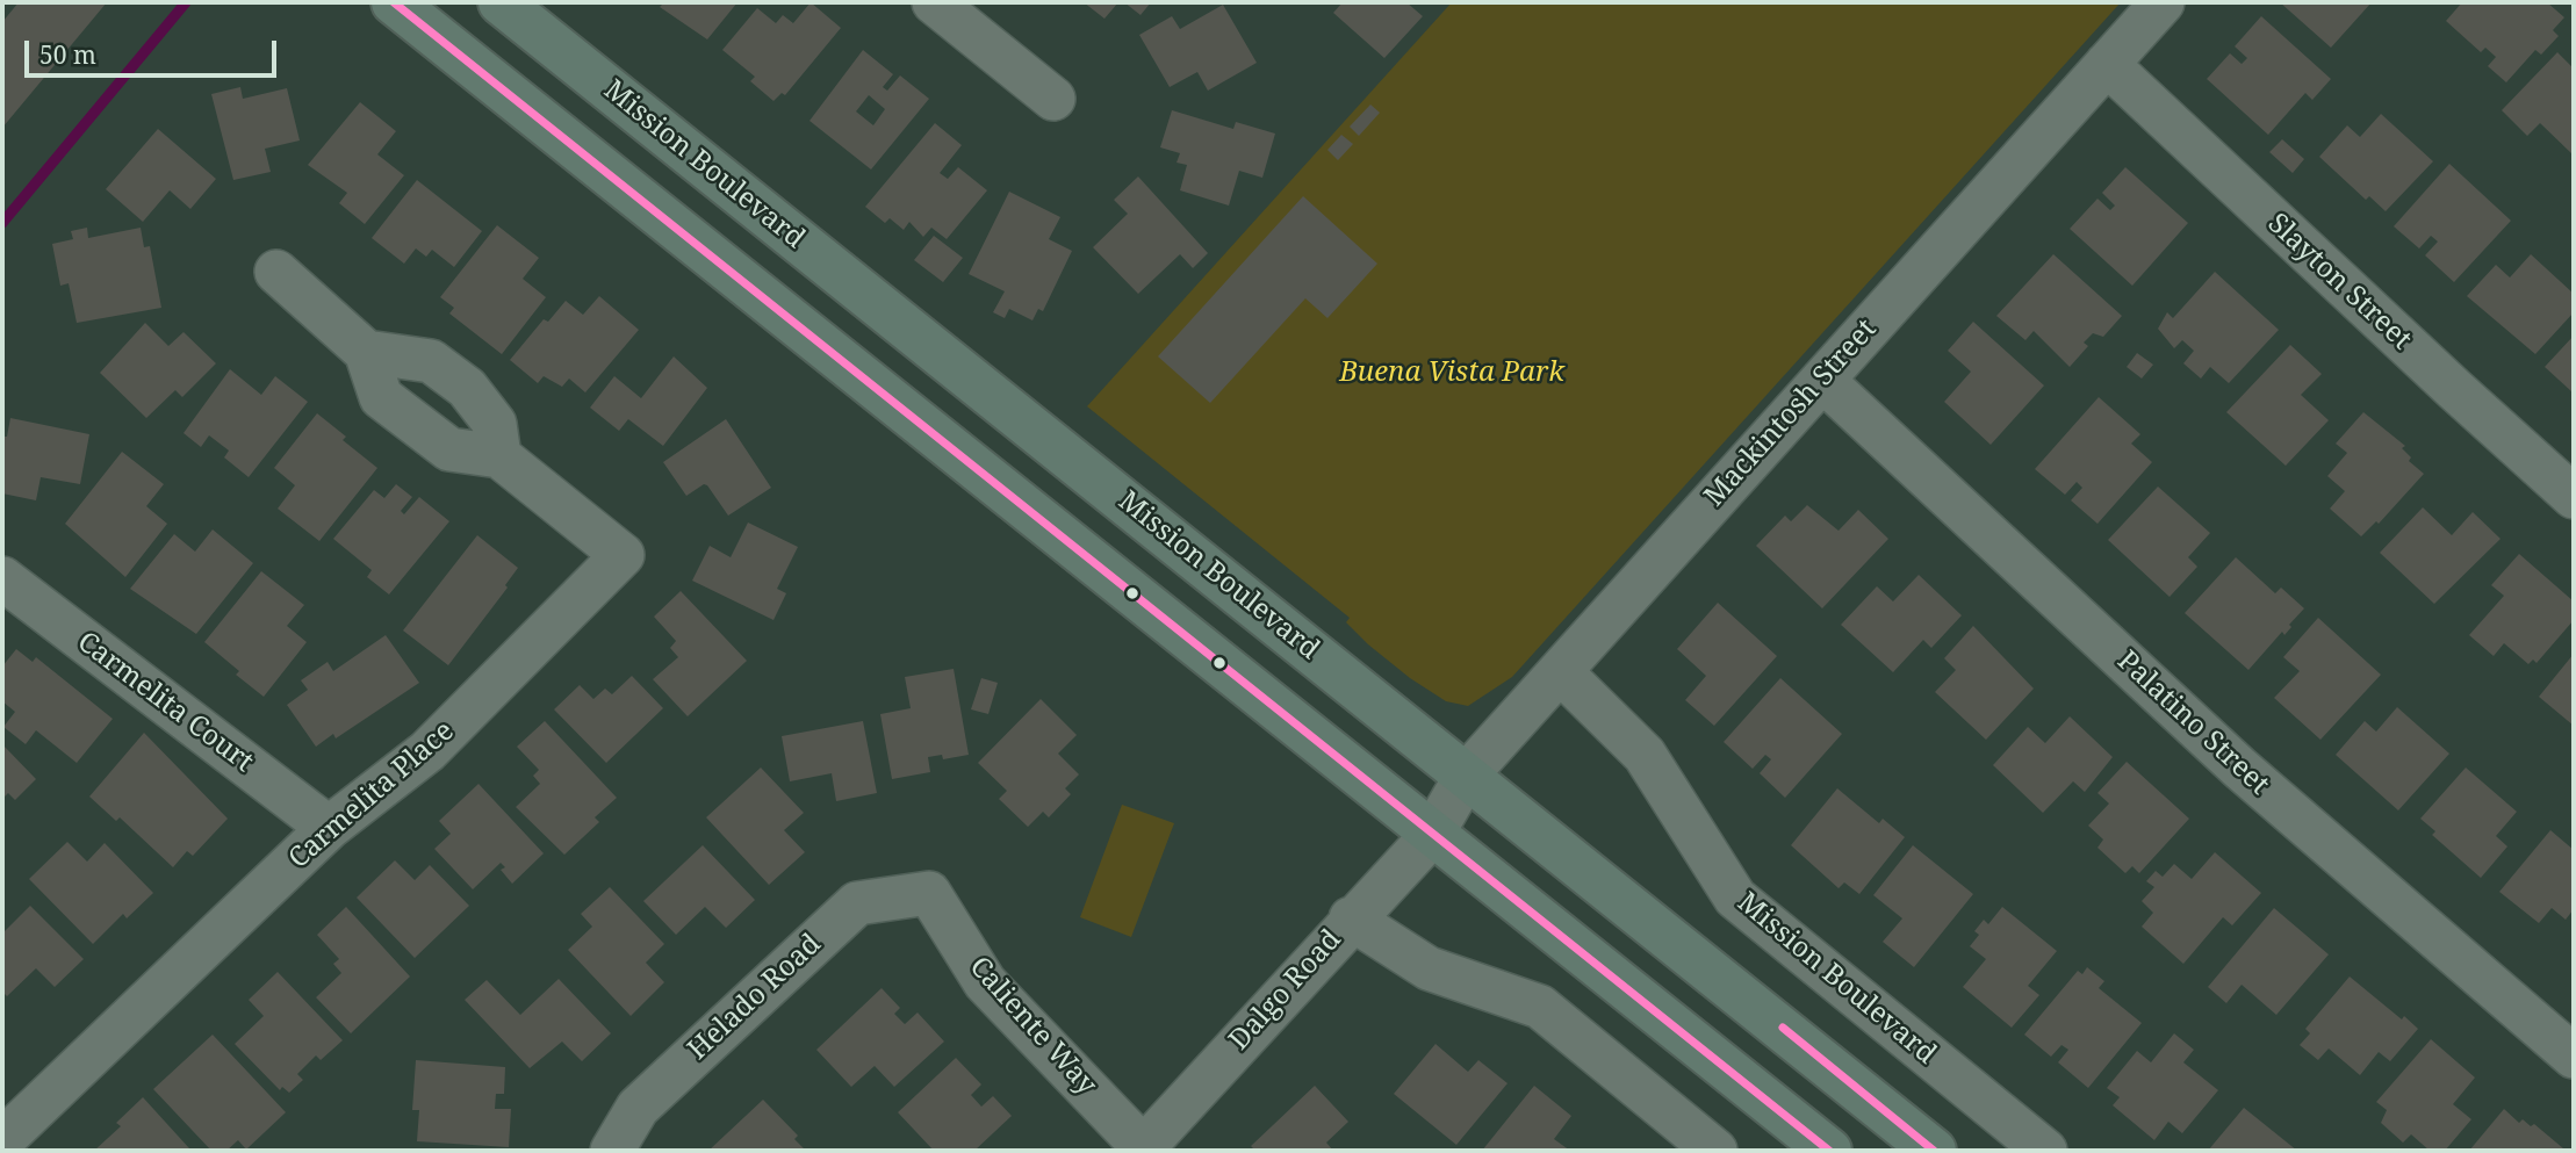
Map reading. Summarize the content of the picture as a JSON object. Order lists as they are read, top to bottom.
{
  "streets": {
    "main road": ["Mission Boulevard"],
    "street": [
      "Slayton Street",
      "Mackintosh Street",
      "Carmelita Court",
      "Palatino Street",
      "Carmelita Place",
      "Dalgo Road",
      "Helado Road",
      "Caliente Way"
    ]
  },
  "crossings": [
    ["Mission Boulevard", "Mackintosh Street"],
    ["Slayton Street", "Mackintosh Street"],
    ["Mackintosh Street", "Palatino Street"],
    ["Mackintosh Street", "Dalgo Road"],
    ["Carmelita Court", "Carmelita Place"],
    ["Dalgo Road", "Caliente Way"],
    ["Helado Road", "Caliente Way"]
  ],
  "parks": ["Buena Vista Park"],
  "scale_bar": "50 m"
}
